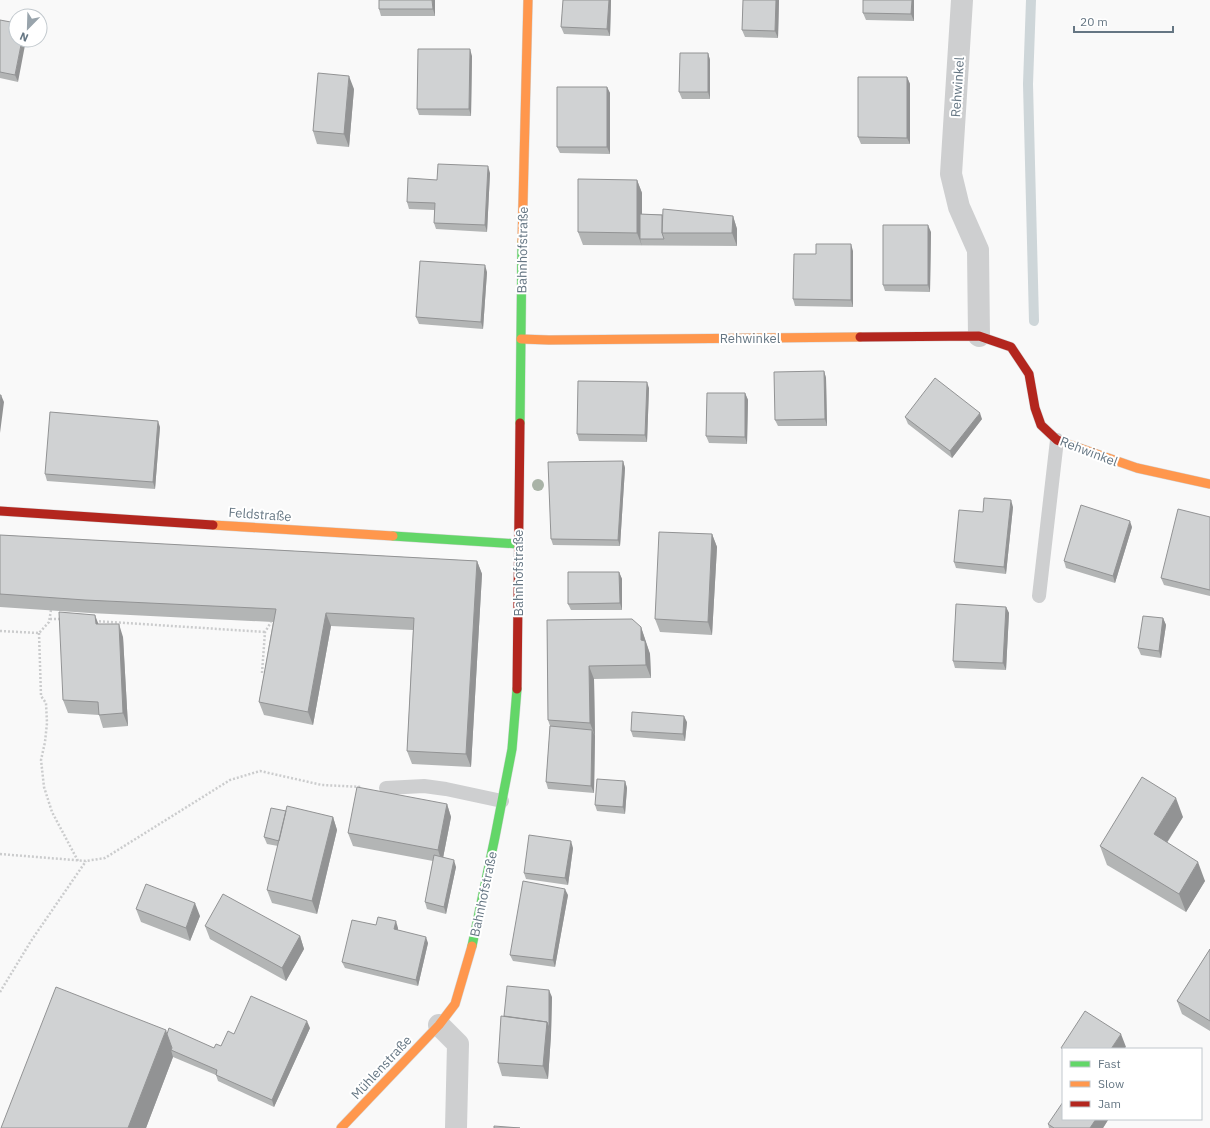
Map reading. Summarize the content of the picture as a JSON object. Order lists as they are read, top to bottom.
{
  "streets": {
    "street": [
      "Rehwinkel",
      "Bahnhofstraße",
      "Feldstraße",
      "Mühlenstraße"
    ]
  },
  "crossings": [
    ["Rehwinkel", "Bahnhofstraße"],
    ["Bahnhofstraße", "Feldstraße"],
    ["Bahnhofstraße", "Mühlenstraße"]
  ],
  "legend": ["Fast", "Slow", "Jam"],
  "scale_bar": "20 m",
  "north": "bottom left"
}
